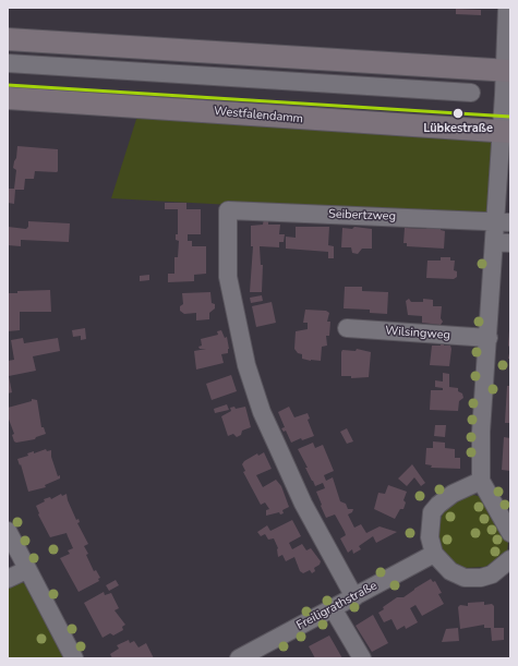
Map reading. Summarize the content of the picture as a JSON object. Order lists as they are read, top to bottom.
{
  "streets": {
    "main road": ["Westfalendamm"],
    "street": ["Seibertzweg", "Wilsingweg", "Freiligrathstraße"]
  },
  "crossings": [
    ["Seibertzweg", "Freiligrathstraße"]
  ],
  "places": ["Lübkestraße"]
}
